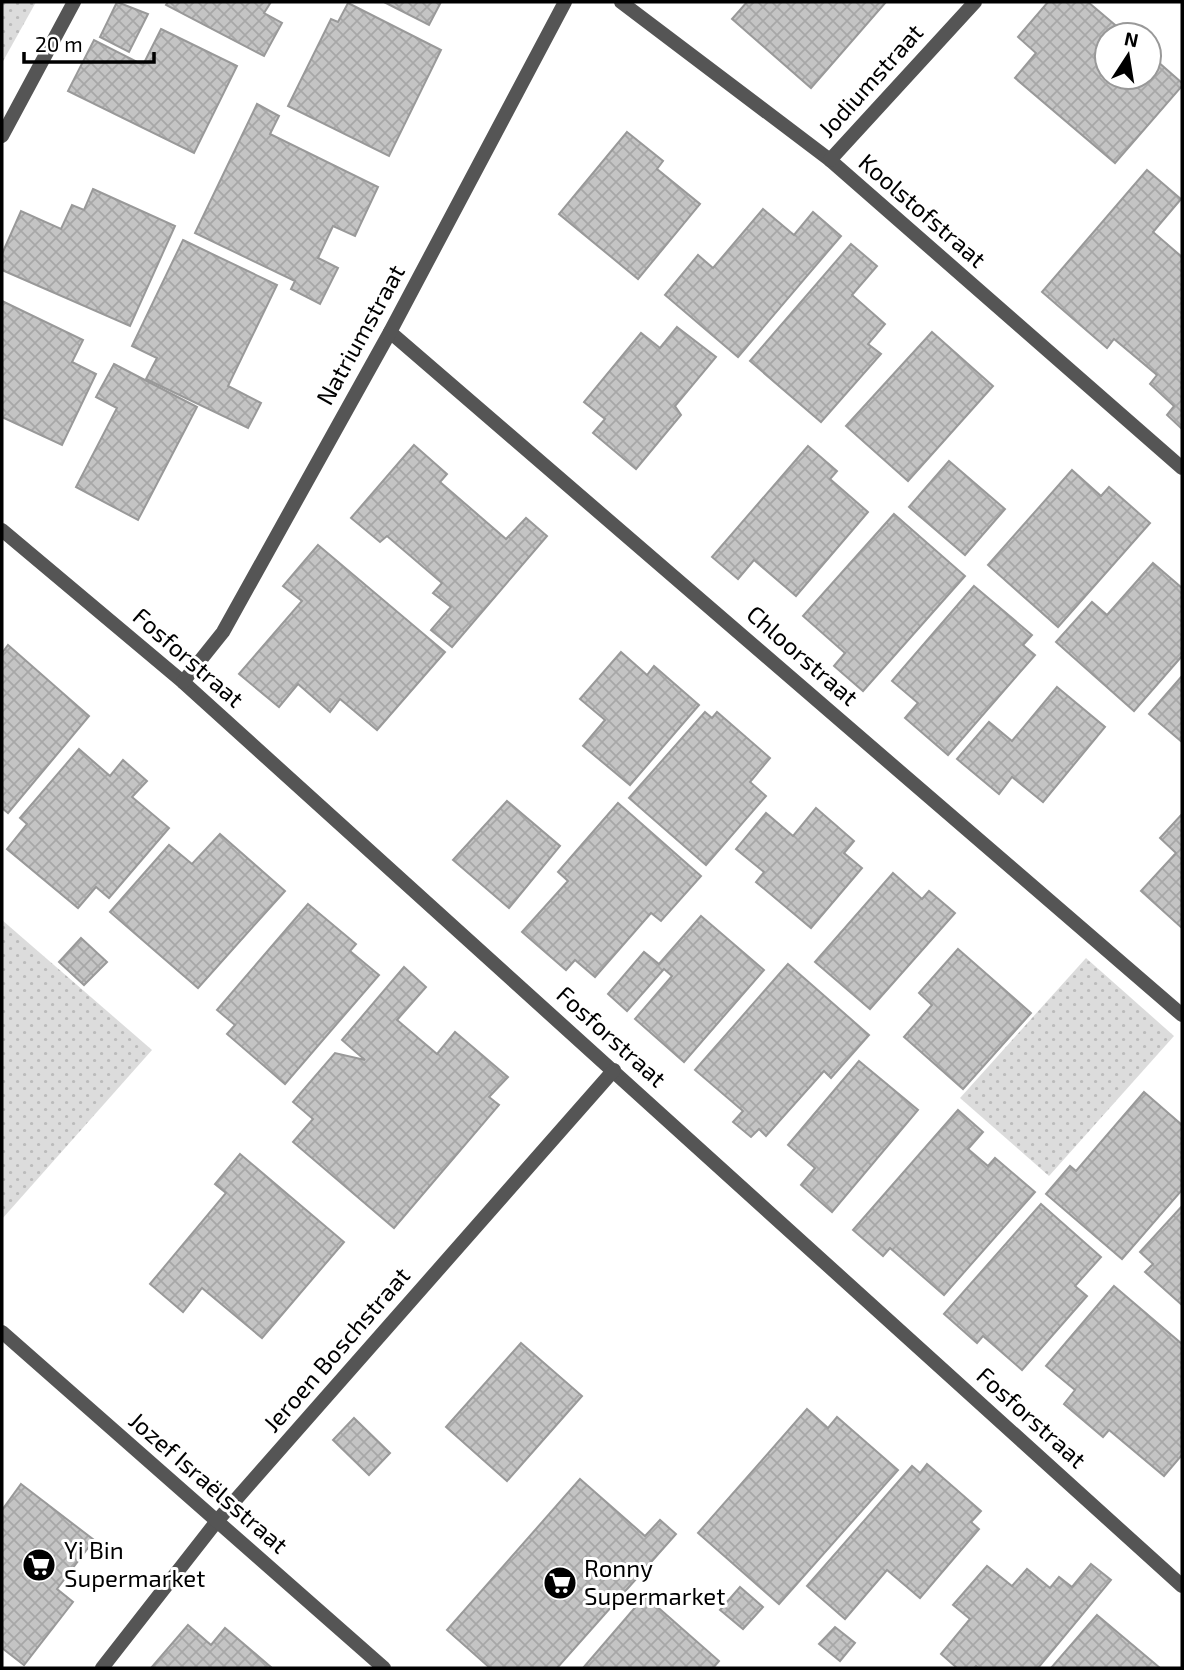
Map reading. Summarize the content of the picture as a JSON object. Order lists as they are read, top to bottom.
{
  "streets": {
    "street": [
      "Jodiumstraat",
      "Koolstofstraat",
      "Natriumstraat",
      "Chloorstraat",
      "Fosforstraat",
      "Jeroen Boschstraat",
      "Jozef Israëlsstraat"
    ]
  },
  "crossings": [
    ["Jodiumstraat", "Koolstofstraat"],
    ["Natriumstraat", "Chloorstraat"],
    ["Natriumstraat", "Fosforstraat"],
    ["Fosforstraat", "Jeroen Boschstraat"],
    ["Jeroen Boschstraat", "Jozef Israëlsstraat"]
  ],
  "places": {
    "supermarket": ["Yi Bin Supermarket", "Ronny Supermarket"]
  },
  "scale_bar": "20 m",
  "north": "top"
}
